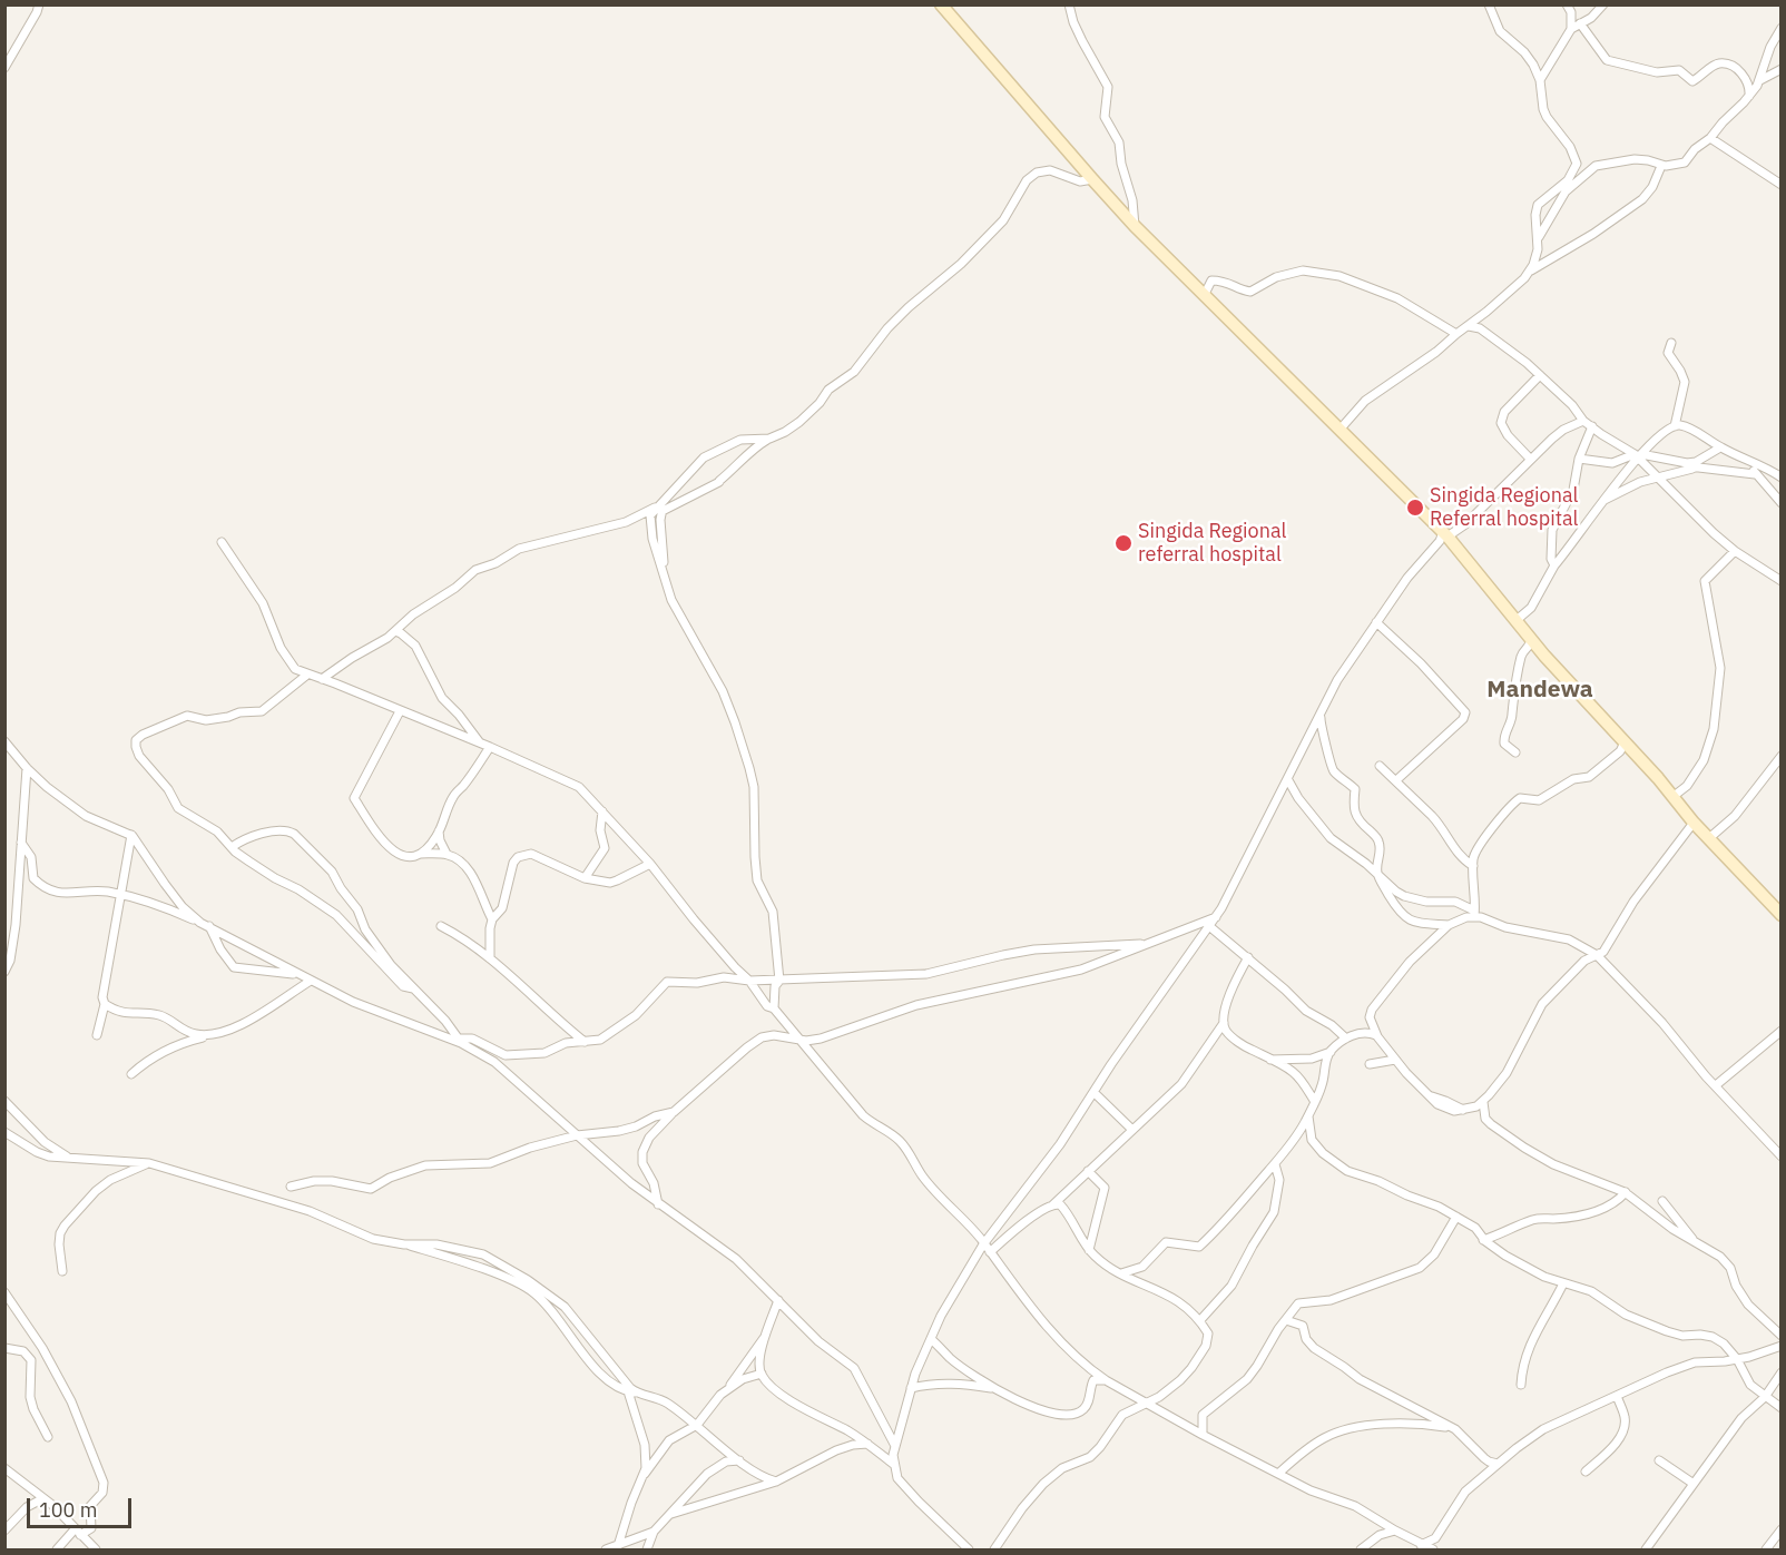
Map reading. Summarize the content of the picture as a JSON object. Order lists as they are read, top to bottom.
{
  "districts": ["Mandewa"],
  "places": ["Singida Regional Referral hospital", "Singida Regional referral hospital"],
  "scale_bar": "100 m"
}
